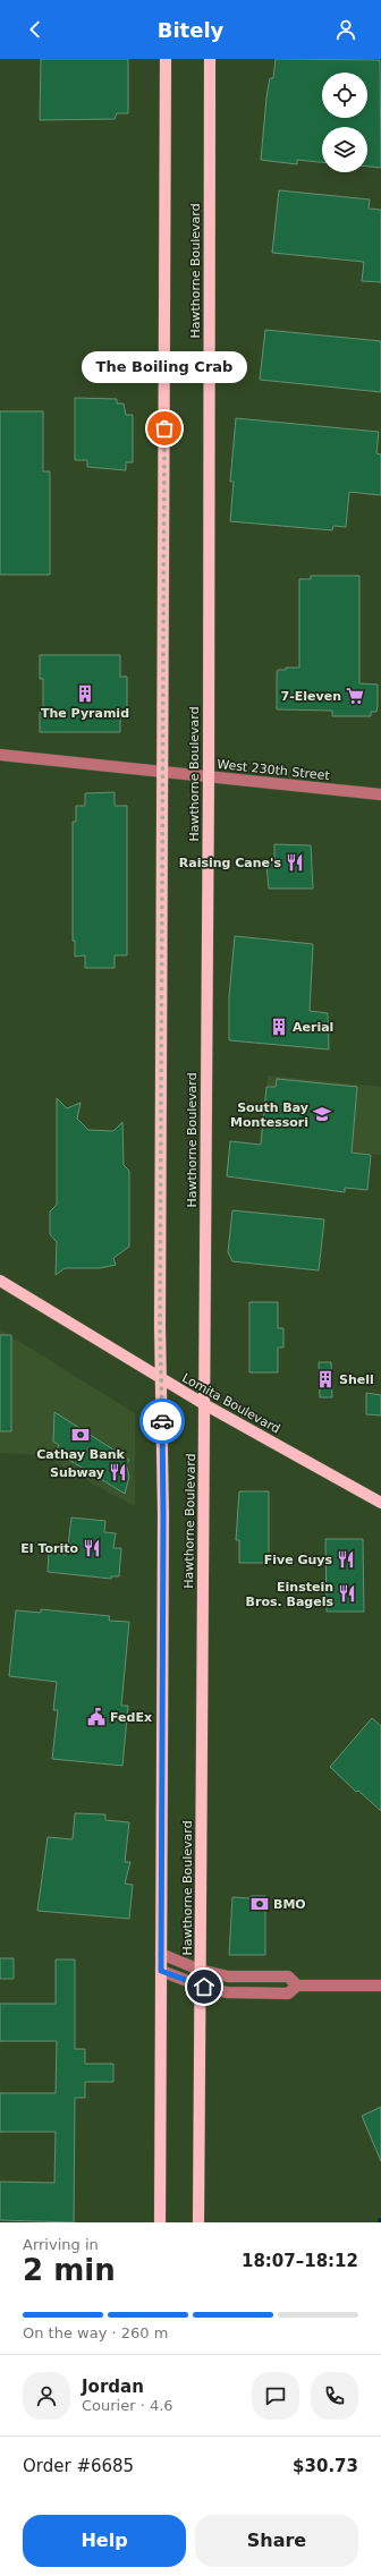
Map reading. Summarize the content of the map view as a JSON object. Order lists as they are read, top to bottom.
{
  "streets": {
    "main road": ["Hawthorne Boulevard", "Lomita Boulevard"],
    "street": ["West 230th Street"]
  },
  "crossings": [
    ["Hawthorne Boulevard", "West 230th Street"],
    ["Hawthorne Boulevard", "Lomita Boulevard"]
  ],
  "places": {
    "other": ["The Boiling Crab"],
    "building": ["The Pyramid", "Aerial", "Shell"],
    "supermarket": ["7-Eleven"],
    "restaurant": [
      "Raising Cane's",
      "Subway",
      "El Torito",
      "Five Guys",
      "Einstein Bros. Bagels"
    ],
    "school or university": ["South Bay Montessori"],
    "bank": ["Cathay Bank", "BMO"],
    "public building": ["FedEx"]
  },
  "page": {
    "header": "Bitely",
    "bubble": "The Boiling Crab",
    "heading": ["2 min", "Arriving in", "18:07–18:12"],
    "panel": [
      "Jordan",
      "Courier · 4.6",
      "Order #6685",
      "$30.73"
    ],
    "bar": "On the way · 260 m",
    "buttons": ["Help", "Share"]
  }
}
